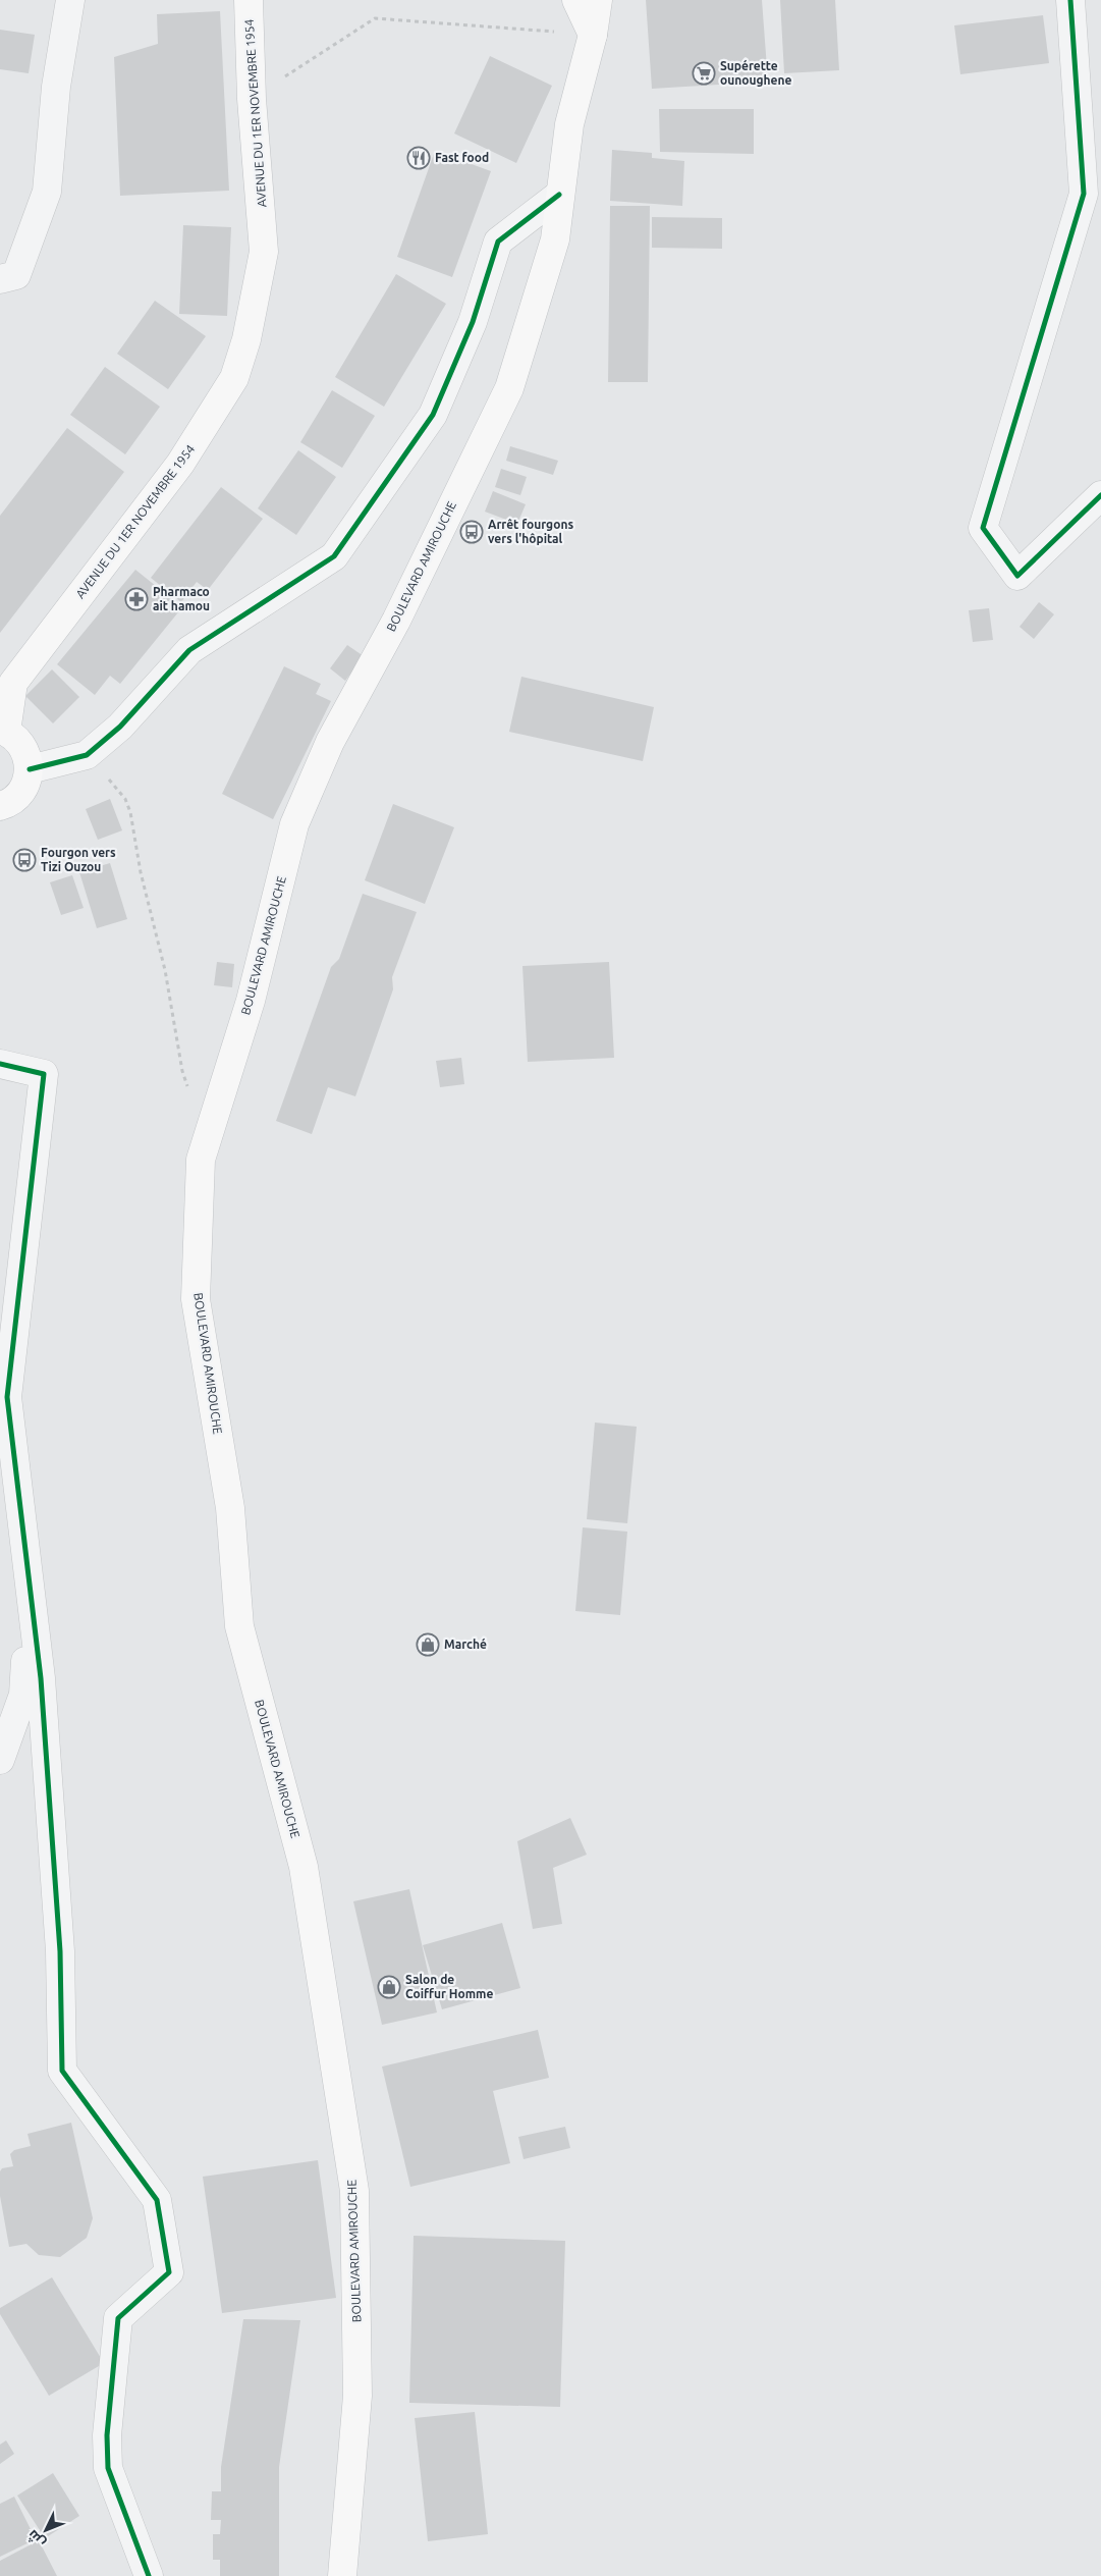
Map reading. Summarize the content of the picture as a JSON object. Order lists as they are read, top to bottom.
{
  "streets": {
    "main road": ["AVENUE DU 1ER NOVEMBRE 1954", "BOULEVARD AMIROUCHE"]
  },
  "places": {
    "supermarket": ["Supérette ounoughene"],
    "restaurant": ["Fast food"],
    "bus stop": ["Arrêt fourgons vers l'hôpital", "Fourgon vers Tizi Ouzou"],
    "pharmacy": ["Pharmaco ait hamou"],
    "shop": ["Marché", "Salon de Coiffur Homme"]
  },
  "north": "bottom left"
}
